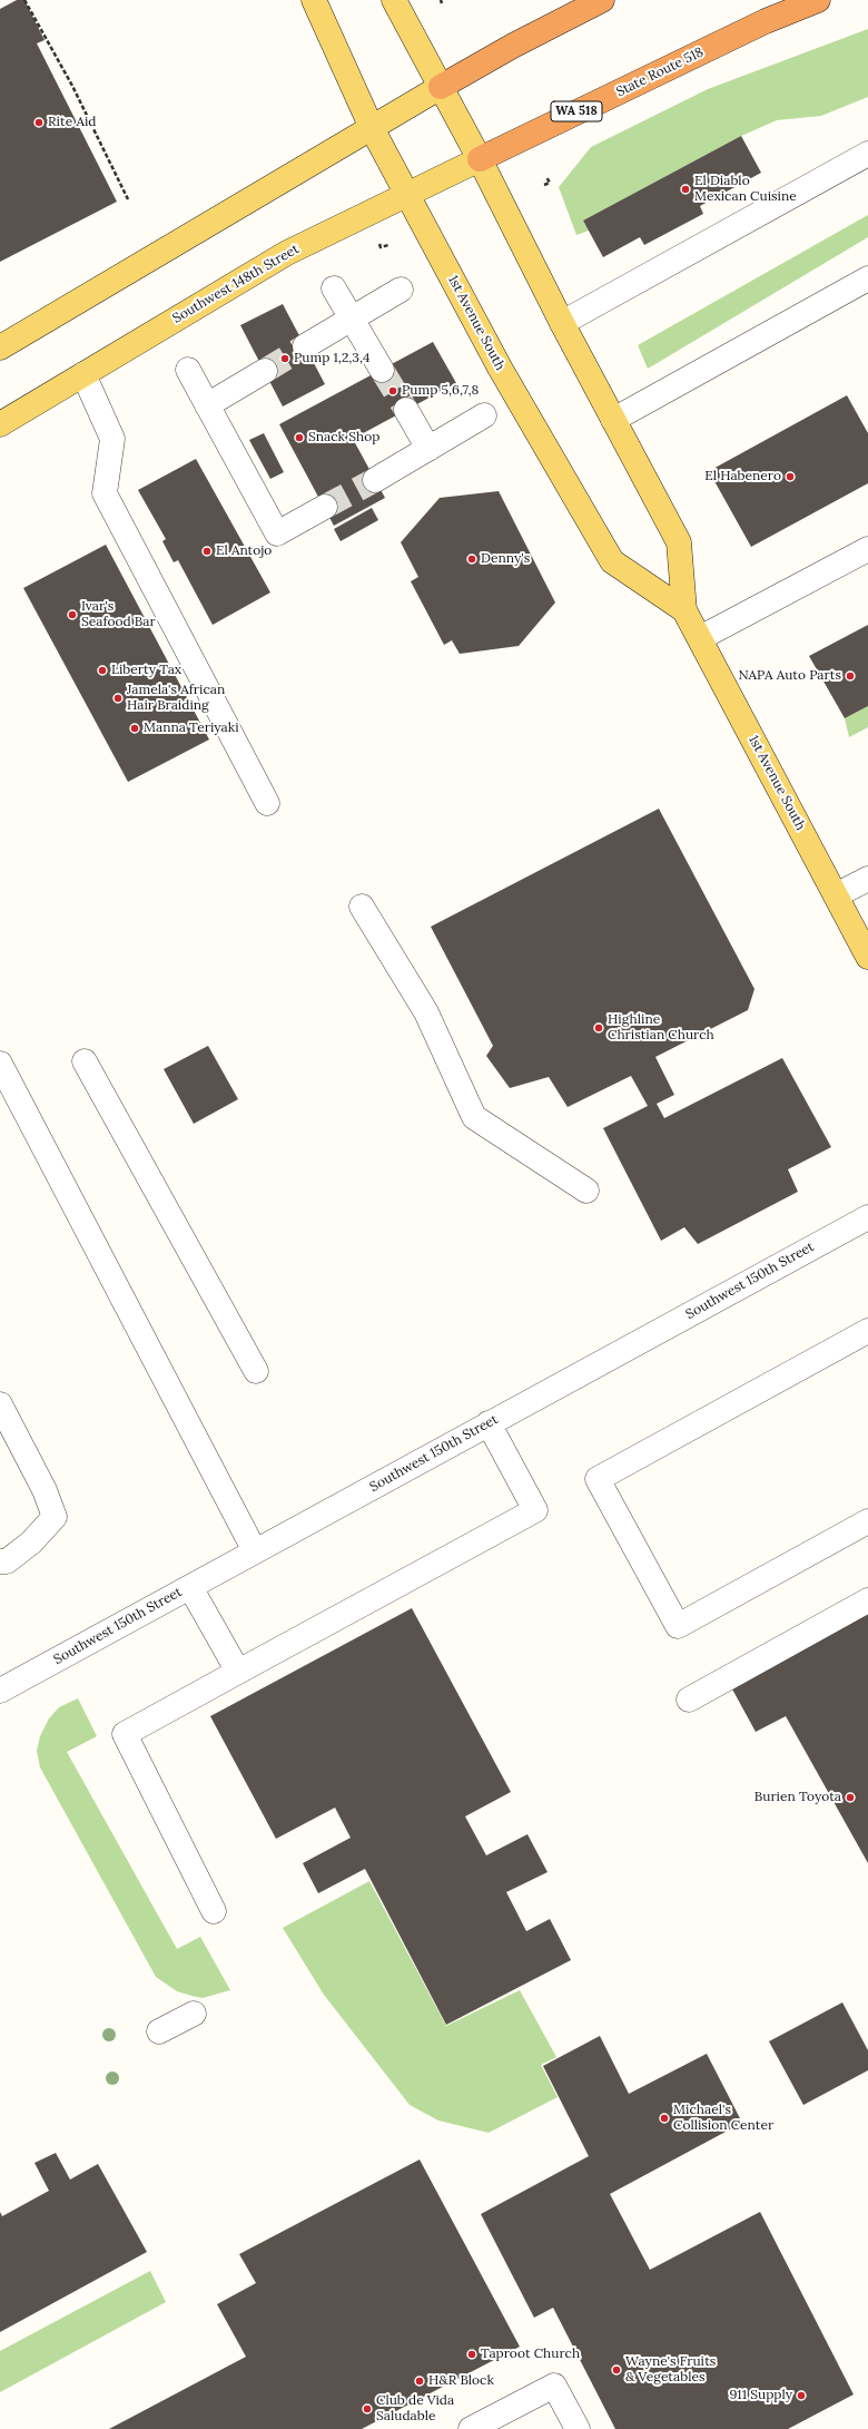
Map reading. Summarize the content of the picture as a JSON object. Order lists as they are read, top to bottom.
{
  "streets": {
    "highway": ["State Route 518", "WA 518"],
    "main road": ["Southwest 148th Street", "1st Avenue South"],
    "street": ["Southwest 150th Street"]
  },
  "crossings": [
    ["State Route 518", "Southwest 148th Street"],
    ["State Route 518", "1st Avenue South"],
    ["Southwest 148th Street", "1st Avenue South"]
  ],
  "places": [
    "Rite Aid",
    "El Diablo Mexican Cuisine",
    "Pump 1,2,3,4",
    "Pump 5,6,7,8",
    "Snack Shop",
    "El Habenero",
    "El Antojo",
    "Denny's",
    "Ivar's Seafood Bar",
    "Liberty Tax",
    "NAPA Auto Parts",
    "Jamela's African Hair Braiding",
    "Manna Teriyaki",
    "Highline Christian Church",
    "Burien Toyota",
    "Michael's Collision Center",
    "Taproot Church",
    "Wayne's Fruits & Vegetables",
    "H&R Block",
    "911 Supply",
    "Club de Vida Saludable"
  ]
}
